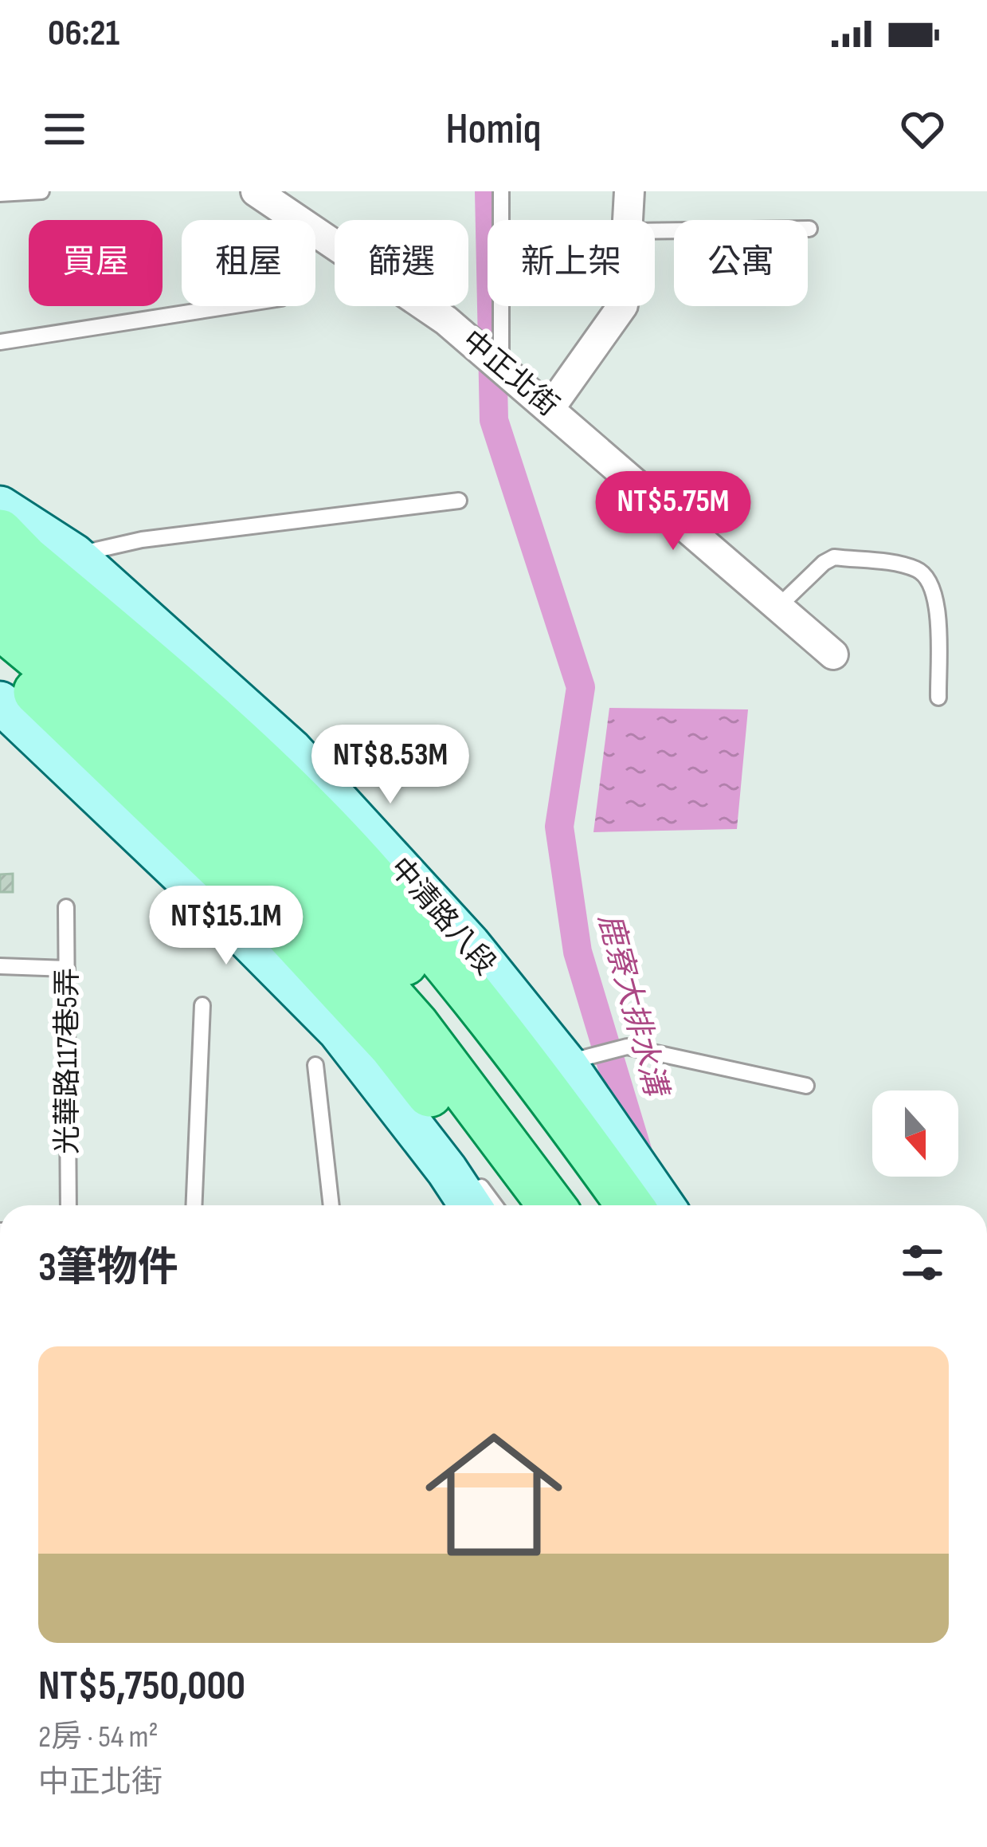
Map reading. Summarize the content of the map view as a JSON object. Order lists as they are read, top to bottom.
{
  "streets": {
    "street": ["中正北街", "中清路八段"],
    "lane": ["光華路117巷5弄"]
  },
  "water": ["鹿寮大排水溝"],
  "north": "bottom",
  "page": {
    "status": "06:21",
    "header": "Homiq",
    "chip": [
      "買屋",
      "租屋",
      "篩選",
      "新上架",
      "公寓"
    ],
    "price": ["NT$5.75M", "NT$8.53M", "NT$15.1M"],
    "heading": "3筆物件",
    "list": [
      {
        "name": "NT$5,750,000",
        "note": "2房 · 54 m² · 中正北街"
      }
    ]
  }
}
